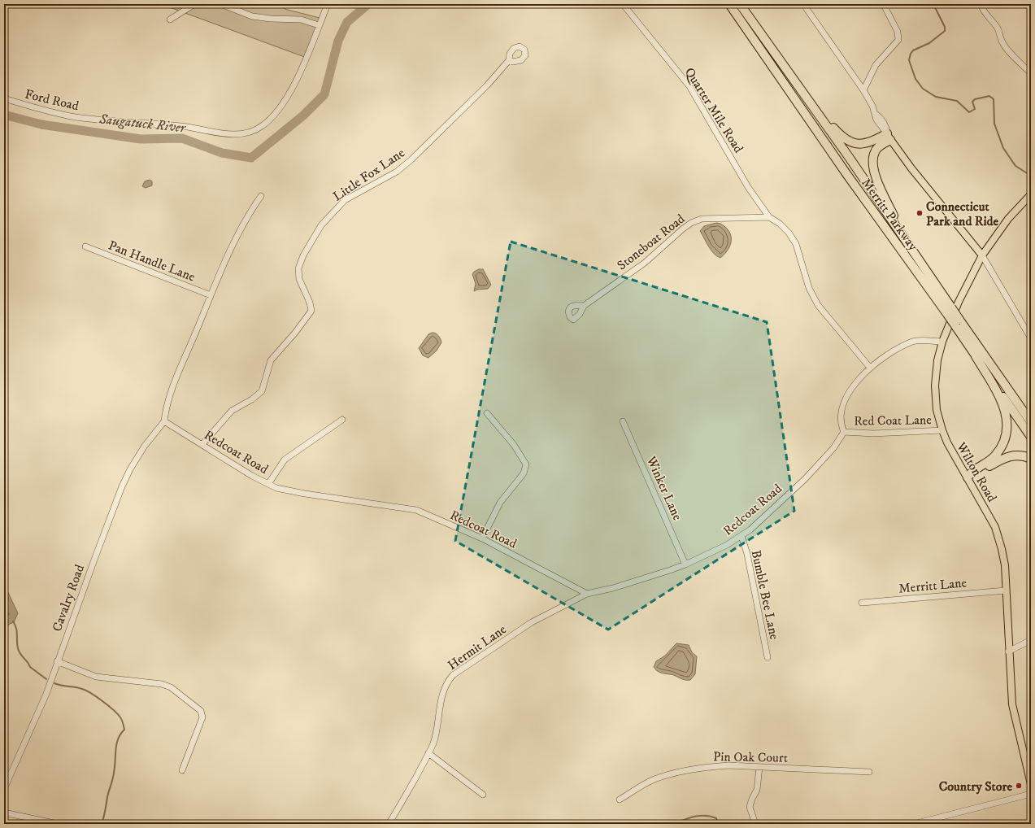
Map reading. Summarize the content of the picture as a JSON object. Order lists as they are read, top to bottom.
{
  "streets": {
    "highway": ["Merritt Parkway"],
    "main road": ["Wilton Road"],
    "street": [
      "Ford Road",
      "Quarter Mile Road",
      "Little Fox Lane",
      "Stoneboat Road",
      "Pan Handle Lane",
      "Red Coat Lane",
      "Redcoat Road",
      "Winker Lane",
      "Merritt Lane",
      "Bumble Bee Lane",
      "Cavalry Road",
      "Hermit Lane",
      "Pin Oak Court"
    ]
  },
  "crossings": [
    ["Quarter Mile Road", "Stoneboat Road"],
    ["Little Fox Lane", "Redcoat Road"],
    ["Red Coat Lane", "Redcoat Road"],
    ["Red Coat Lane", "Wilton Road"],
    ["Redcoat Road", "Winker Lane"],
    ["Redcoat Road", "Bumble Bee Lane"],
    ["Redcoat Road", "Cavalry Road"],
    ["Redcoat Road", "Hermit Lane"],
    ["Wilton Road", "Merritt Lane"]
  ],
  "water": ["Saugatuck River"],
  "places": ["Connecticut Park and Ride", "Country Store"]
}
